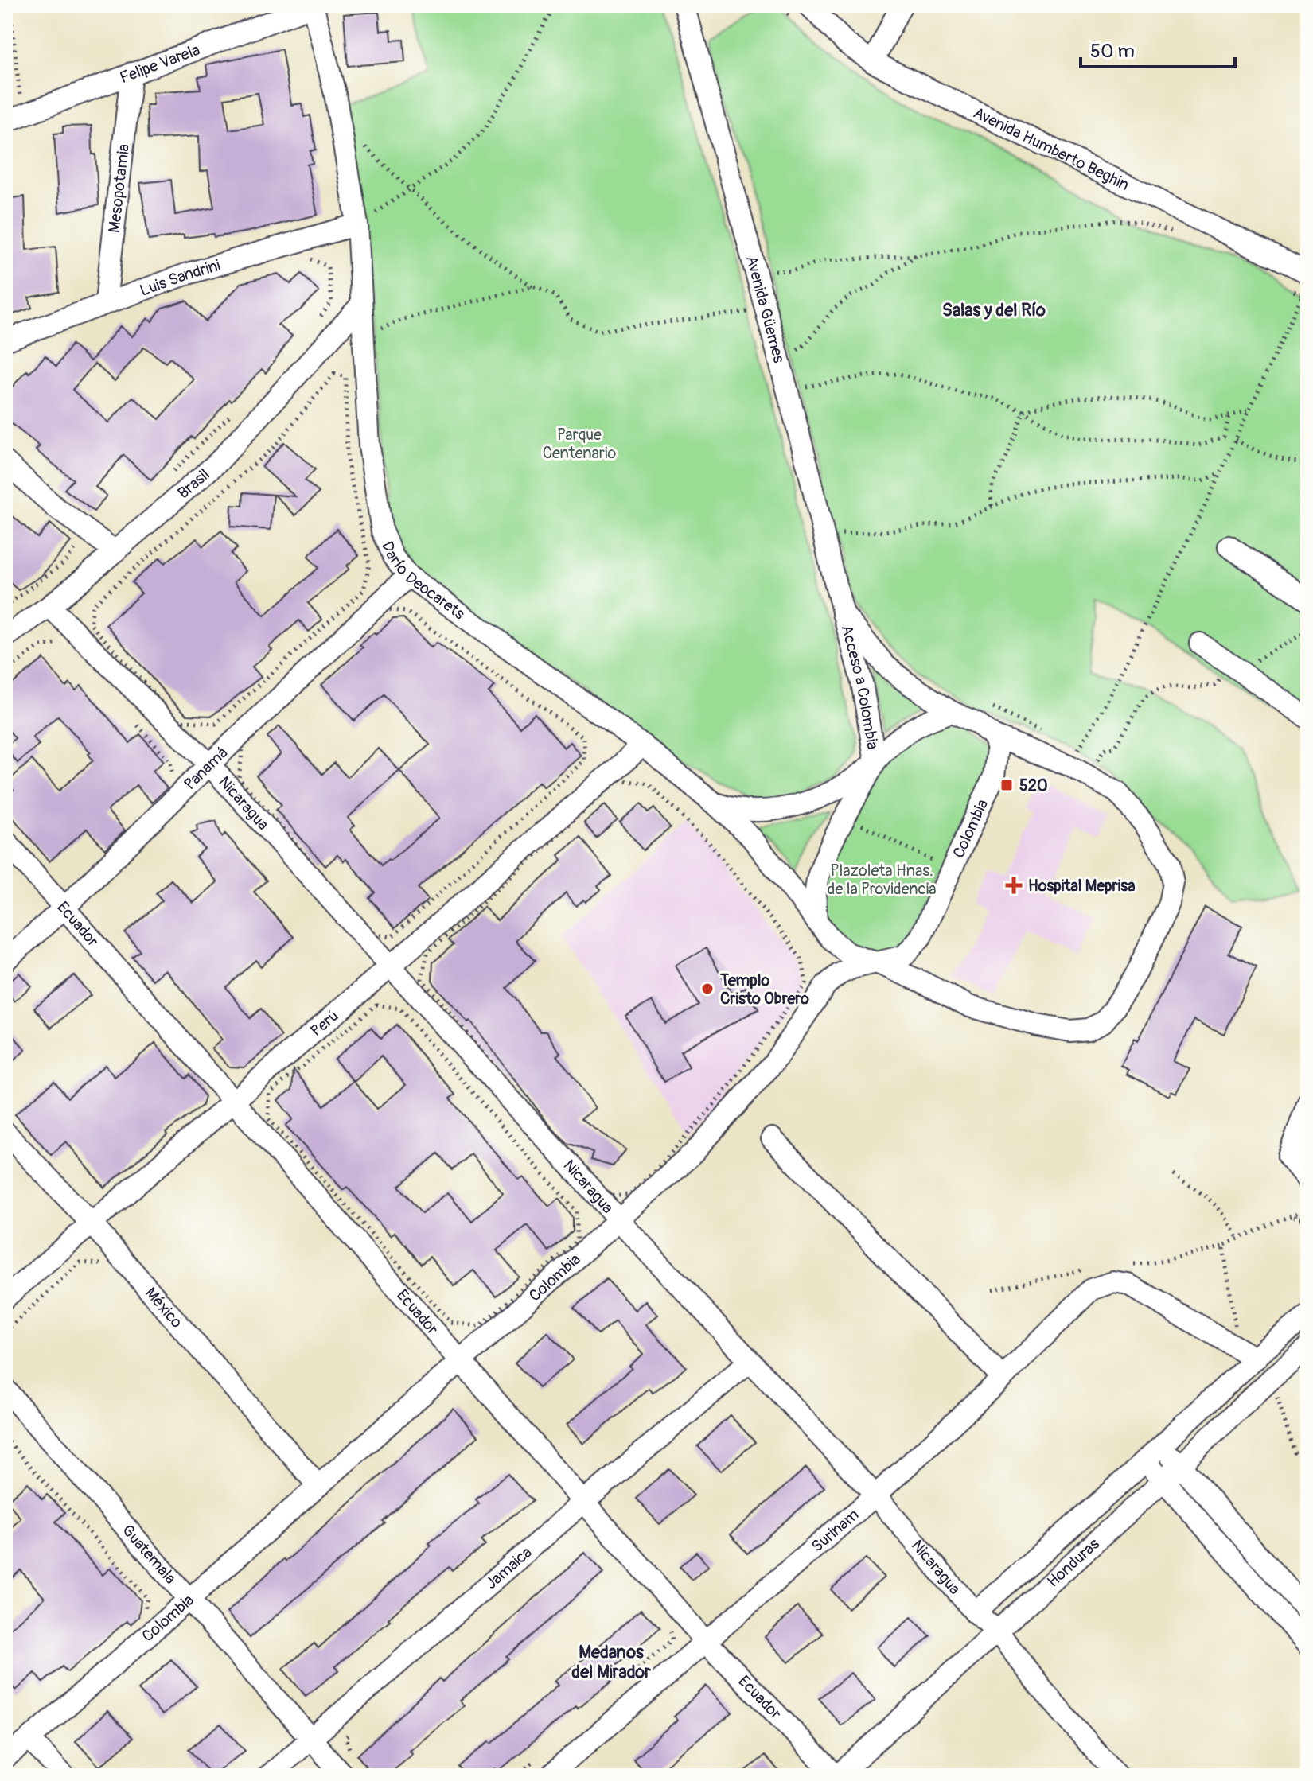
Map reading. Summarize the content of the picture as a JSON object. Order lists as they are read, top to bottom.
{
  "streets": {
    "street": [
      "Felipe Varela",
      "Avenida Humberto Beghin",
      "Mesopotamia",
      "Luis Sandrini",
      "Avenida Güemes",
      "Brasil",
      "Darío Deocarets",
      "Acceso a Colombia",
      "Panamá",
      "Nicaragua",
      "Colombia",
      "Ecuador",
      "Perú",
      "México",
      "Surinam",
      "Guatemala",
      "Honduras",
      "Jamaica"
    ]
  },
  "crossings": [
    ["Felipe Varela", "Mesopotamia"],
    ["Felipe Varela", "Darío Deocarets"],
    ["Mesopotamia", "Luis Sandrini"],
    ["Luis Sandrini", "Darío Deocarets"],
    ["Avenida Güemes", "Darío Deocarets"],
    ["Avenida Güemes", "Acceso a Colombia"],
    ["Brasil", "Darío Deocarets"],
    ["Brasil", "Nicaragua"],
    ["Darío Deocarets", "Acceso a Colombia"],
    ["Darío Deocarets", "Panamá"],
    ["Darío Deocarets", "Colombia"],
    ["Darío Deocarets", "Perú"],
    ["Panamá", "Nicaragua"],
    ["Panamá", "Ecuador"],
    ["Nicaragua", "Colombia"],
    ["Nicaragua", "Perú"],
    ["Nicaragua", "Surinam"],
    ["Nicaragua", "Honduras"],
    ["Nicaragua", "Jamaica"],
    ["Colombia", "Ecuador"],
    ["Colombia", "México"],
    ["Colombia", "Guatemala"],
    ["Ecuador", "Perú"],
    ["Ecuador", "Surinam"],
    ["Ecuador", "Honduras"],
    ["Ecuador", "Jamaica"],
    ["Perú", "México"],
    ["Surinam", "Honduras"],
    ["Guatemala", "Jamaica"]
  ],
  "districts": ["Salas y del Río", "Medanos del Mirador"],
  "parks": ["Parque Centenario", "Plazoleta Hnas. de la Providencia"],
  "places": {
    "transit": ["520"],
    "health": ["Hospital Meprisa"],
    "other": ["Templo Cristo Obrero"]
  },
  "scale_bar": "50 m"
}
